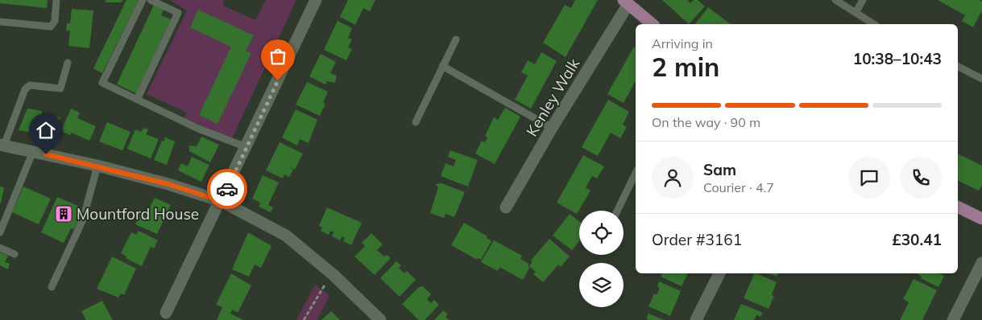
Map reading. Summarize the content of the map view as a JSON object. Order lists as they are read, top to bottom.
{
  "streets": {
    "street": ["Kenley Walk"]
  },
  "places": {
    "building": ["Mountford House"]
  },
  "page": {
    "heading": ["2 min", "Arriving in", "10:38–10:43"],
    "panel": [
      "Sam",
      "Courier · 4.7",
      "Order #3161",
      "£30.41"
    ],
    "bar": "On the way · 90 m"
  }
}
